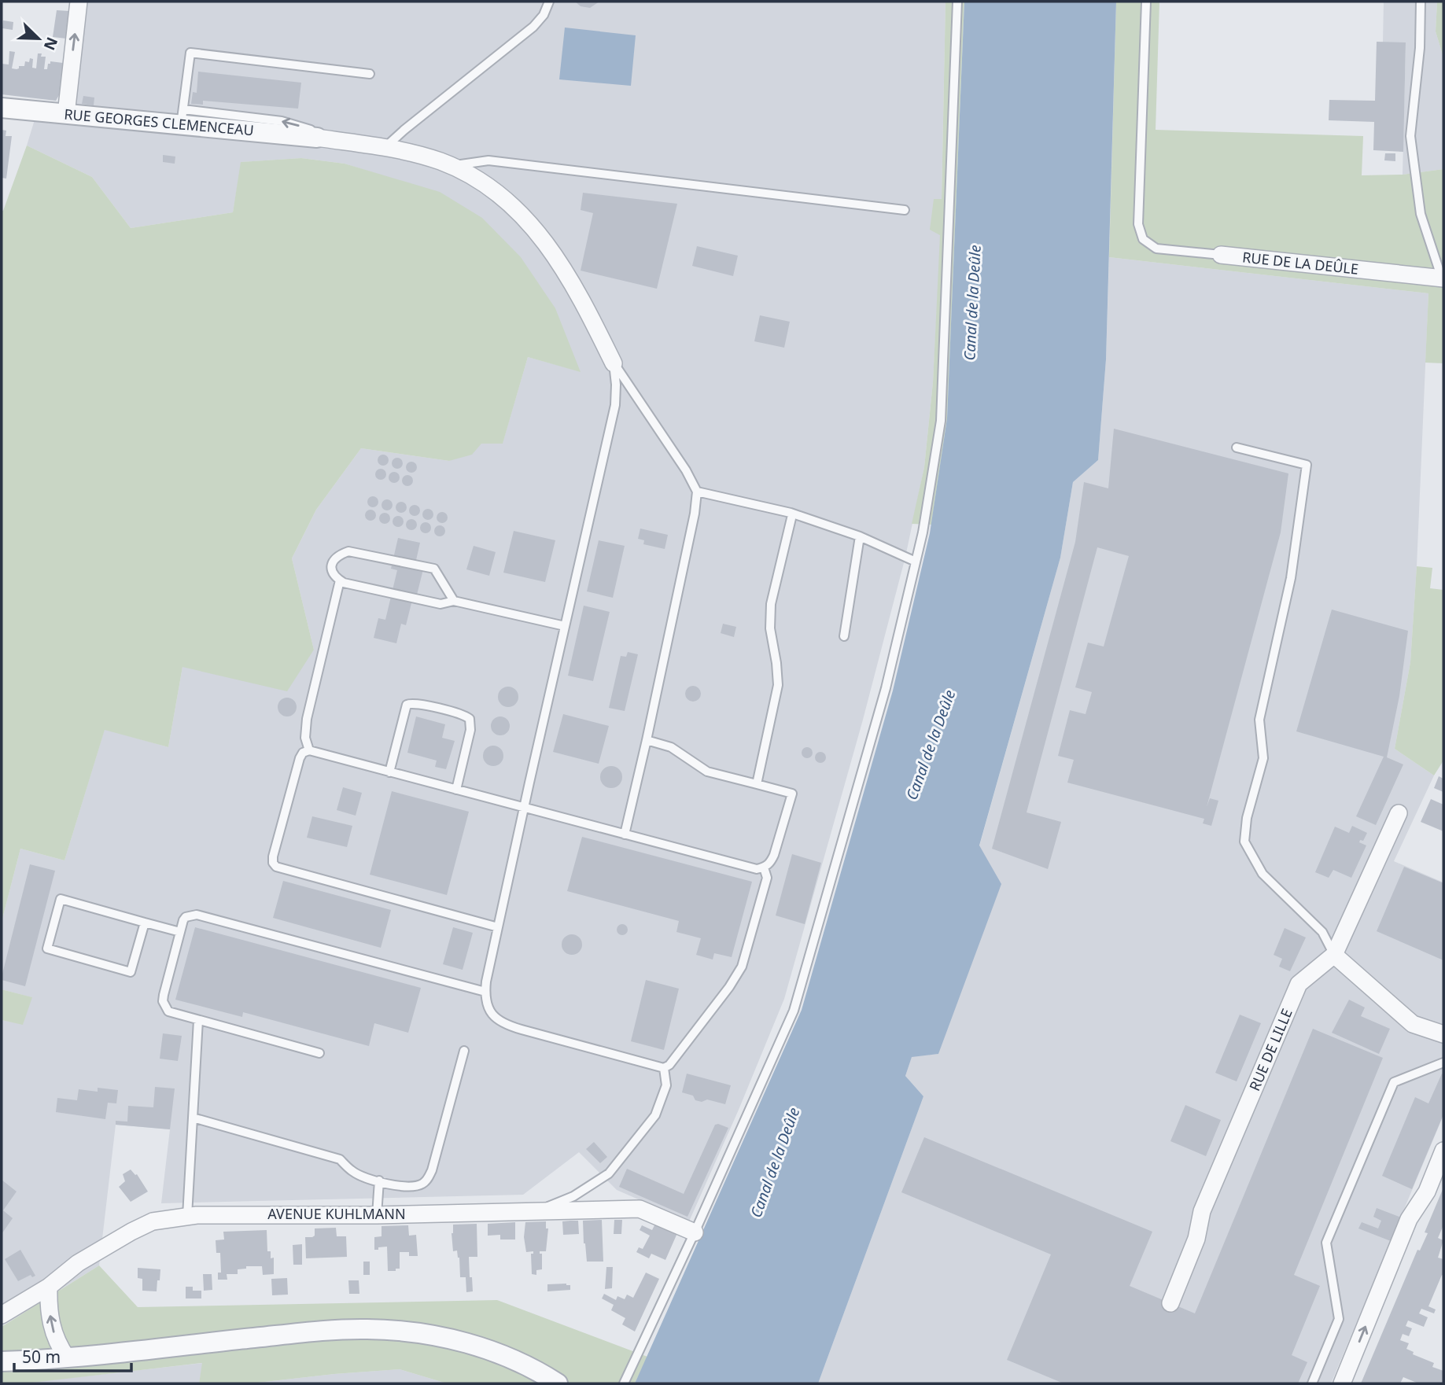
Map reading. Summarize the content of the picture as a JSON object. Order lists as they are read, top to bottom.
{
  "streets": {
    "street": [
      "RUE GEORGES CLEMENCEAU",
      "RUE DE LA DEÛLE",
      "RUE DE LILLE",
      "AVENUE KUHLMANN"
    ]
  },
  "water": ["Canal de la Deûle"],
  "scale_bar": "50 m",
  "north": "bottom right"
}
